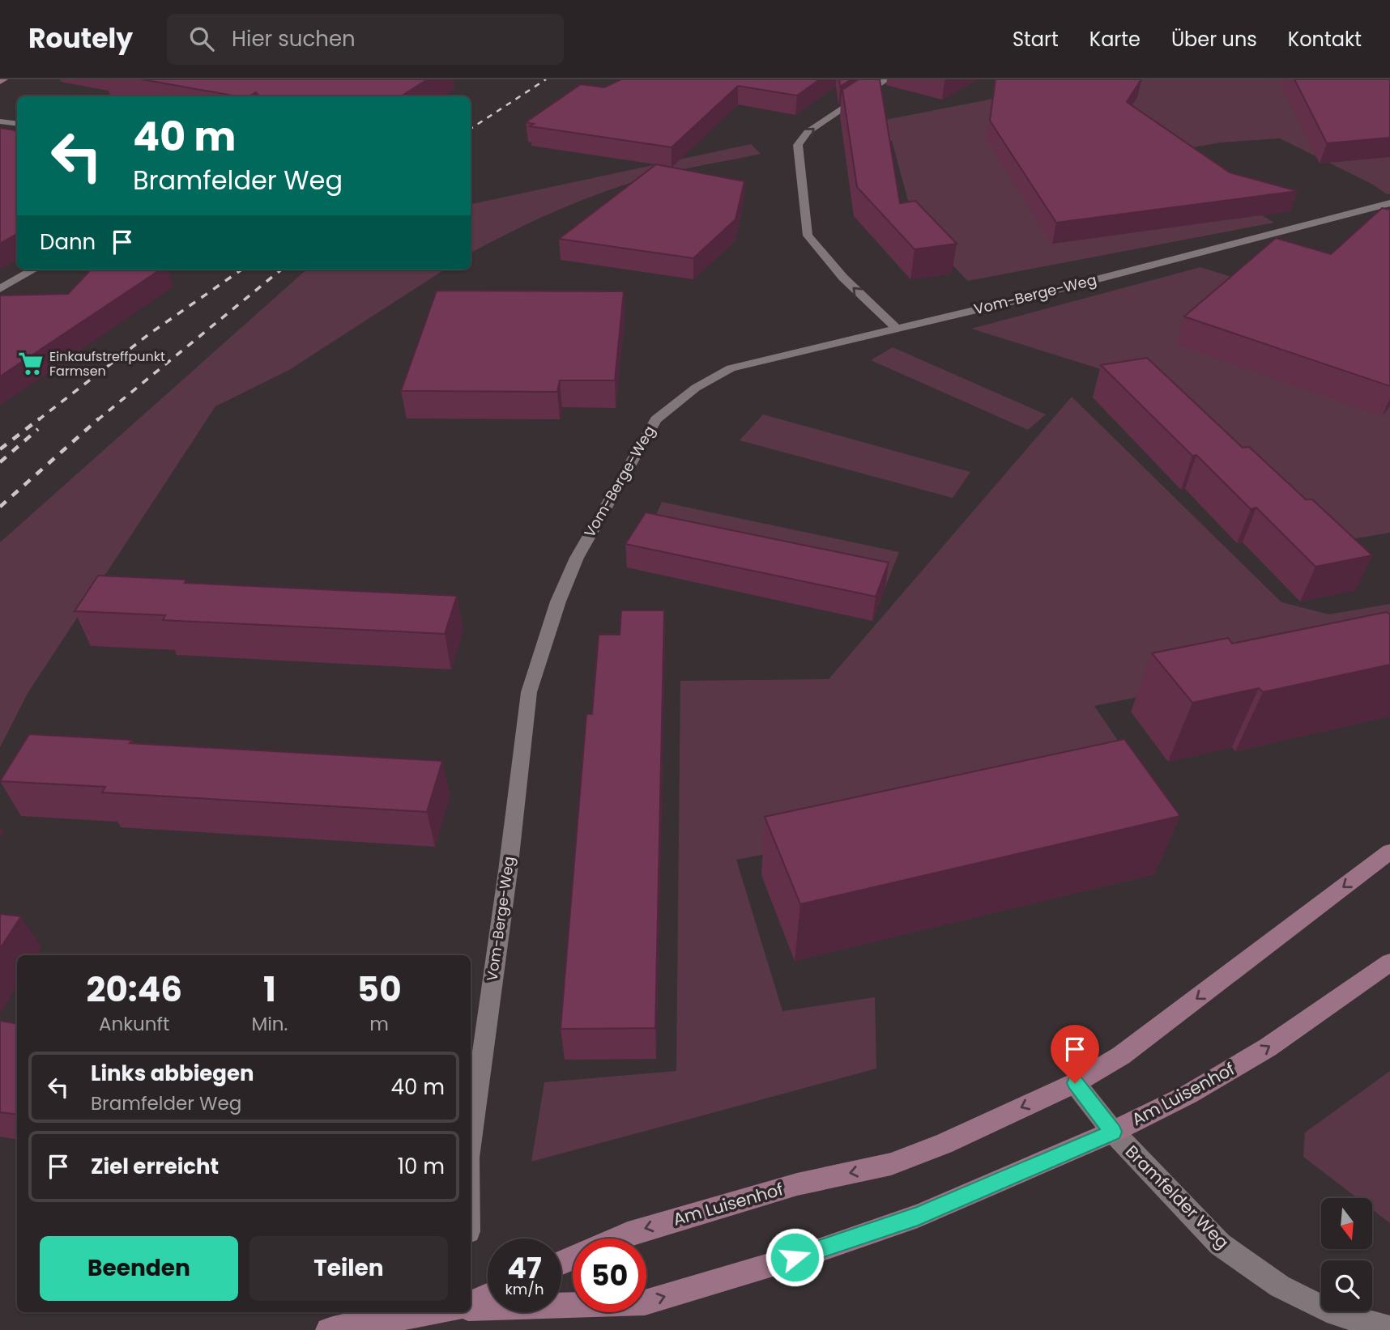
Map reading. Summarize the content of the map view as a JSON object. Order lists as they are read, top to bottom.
{
  "streets": {
    "main road": ["Am Luisenhof"],
    "street": ["Vom-Berge-Weg", "Bramfelder Weg"]
  },
  "crossings": [
    ["Am Luisenhof", "Bramfelder Weg"]
  ],
  "places": {
    "supermarket": ["Einkaufstreffpunkt Farmsen"]
  },
  "north": "bottom",
  "page": {
    "header": "Routely",
    "search": "Hier suchen",
    "nav": [
      "Start",
      "Karte",
      "Über uns",
      "Kontakt"
    ],
    "turn": ["40 m", "Bramfelder Weg"],
    "then": "Dann",
    "eta": [
      "20:46",
      "Ankunft",
      "1",
      "Min.",
      "50",
      "m"
    ],
    "list": [
      {
        "name": "Links abbiegen",
        "note": "Bramfelder Weg",
        "value": "40 m"
      },
      {
        "name": "Ziel erreicht",
        "value": "10 m"
      }
    ],
    "buttons": ["Beenden", "Teilen"],
    "speed": "47 km/h",
    "limit": "50"
  }
}
